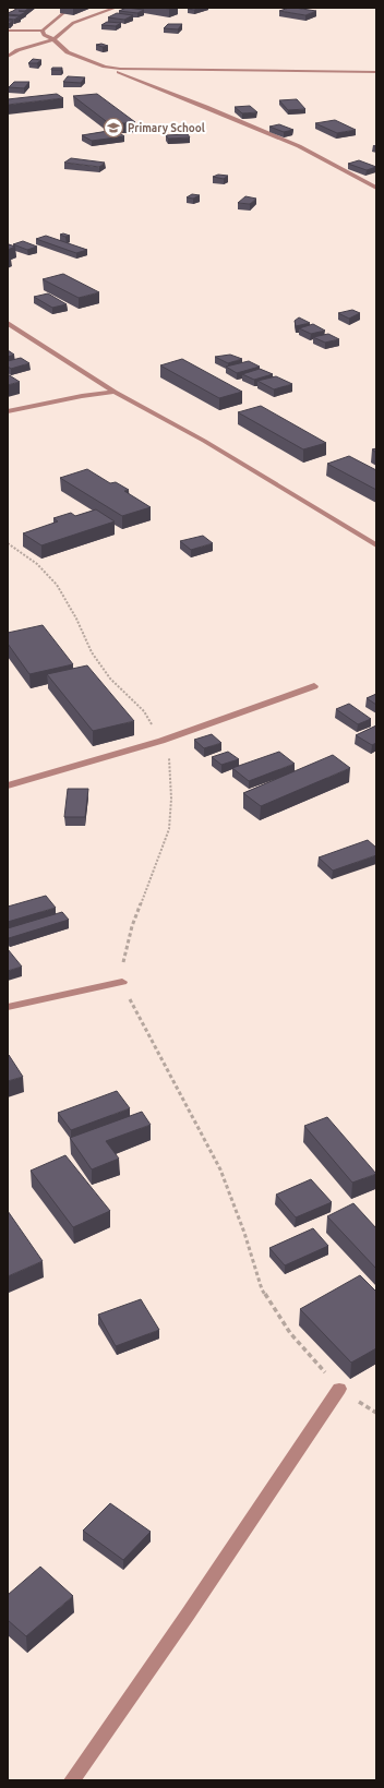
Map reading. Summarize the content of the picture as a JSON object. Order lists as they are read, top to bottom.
{
  "places": {
    "school or university": ["Primary School"]
  }
}
